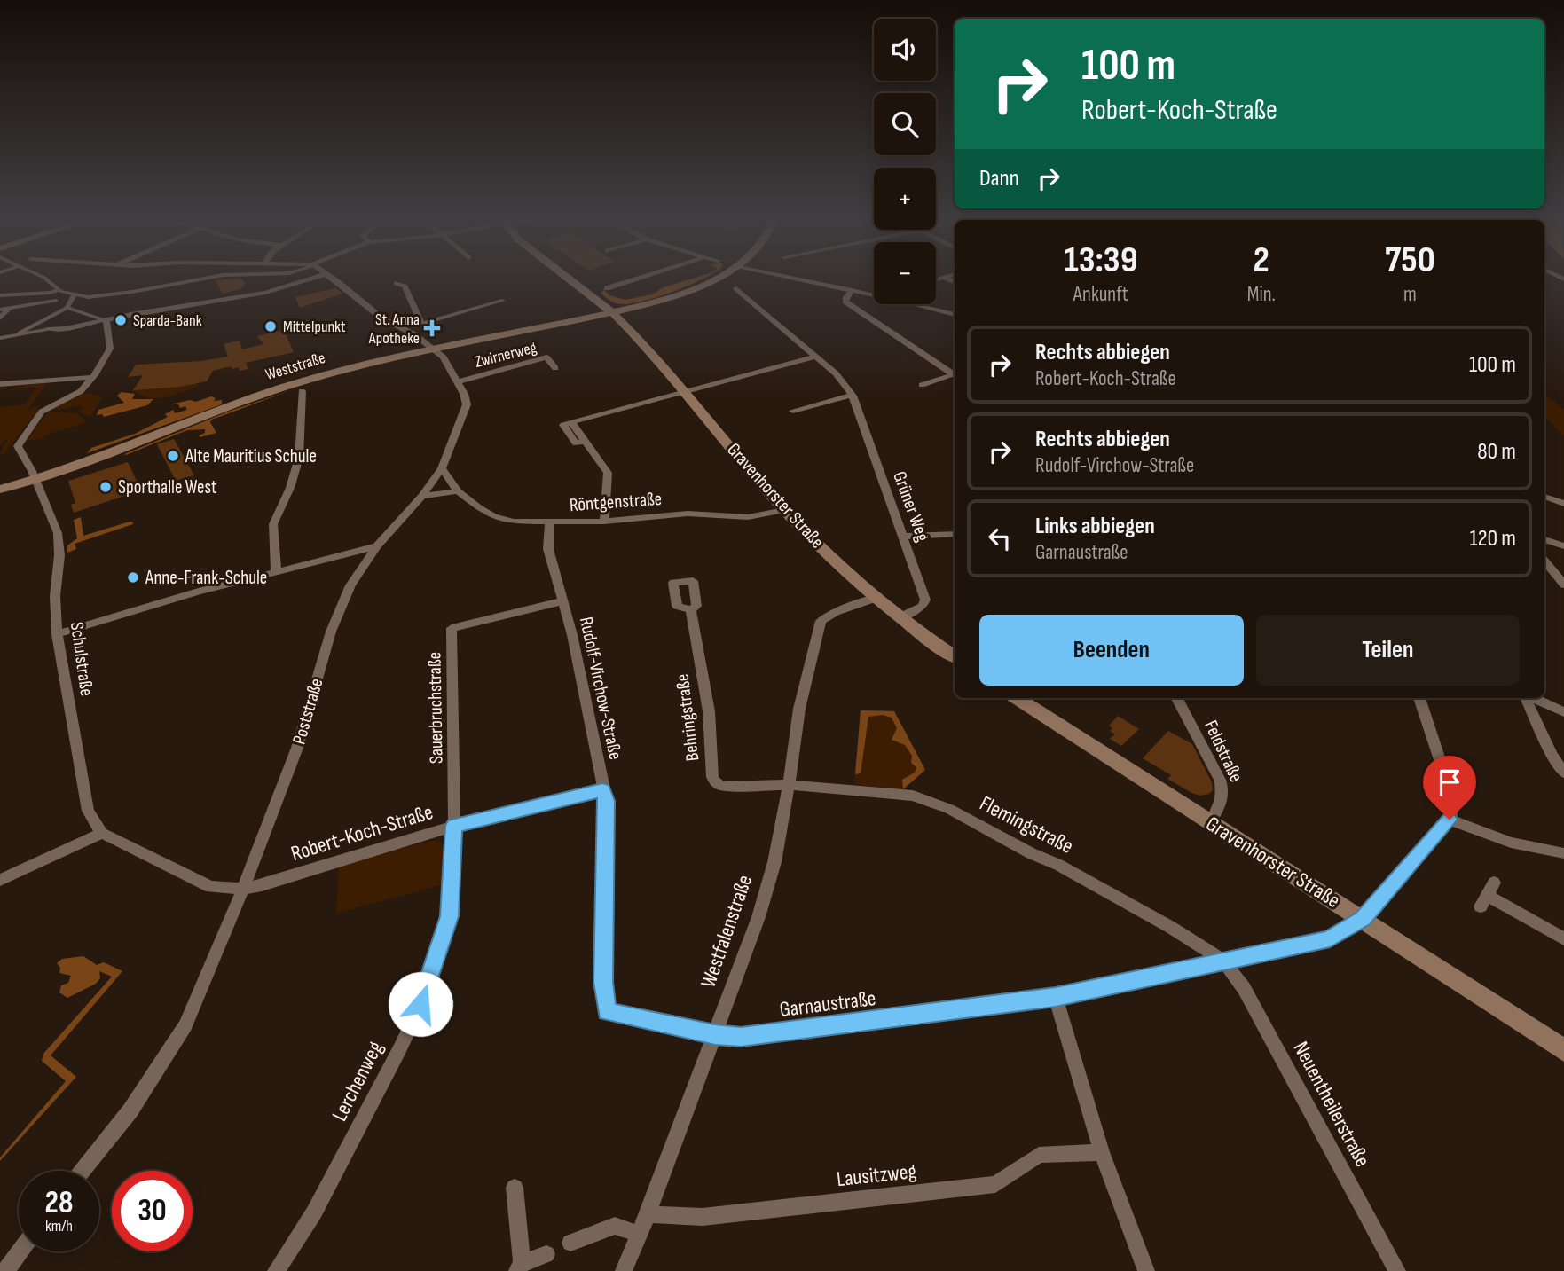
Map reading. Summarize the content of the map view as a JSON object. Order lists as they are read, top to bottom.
{
  "streets": {
    "main road": ["Weststraße", "Gravenhorster Straße"],
    "street": [
      "Zwirnerweg",
      "Röntgenstraße",
      "Grüner Weg",
      "Schulstraße",
      "Rudolf-Virchow-Straße",
      "Sauerbruchstraße",
      "Poststraße",
      "Behringstraße",
      "Feldstraße",
      "Flemingstraße",
      "Robert-Koch-Straße",
      "Westfalenstraße",
      "Garnaustraße",
      "Lerchenweg",
      "Neuentheilerstraße",
      "Lausitzweg"
    ]
  },
  "crossings": [
    ["Zwirnerweg", "Poststraße"],
    ["Weststraße", "Gravenhorster Straße"],
    ["Weststraße", "Schulstraße"],
    ["Weststraße", "Poststraße"],
    ["Gravenhorster Straße", "Röntgenstraße"],
    ["Gravenhorster Straße", "Grüner Weg"],
    ["Gravenhorster Straße", "Feldstraße"],
    ["Gravenhorster Straße", "Westfalenstraße"],
    ["Gravenhorster Straße", "Garnaustraße"],
    ["Röntgenstraße", "Rudolf-Virchow-Straße"],
    ["Röntgenstraße", "Poststraße"],
    ["Rudolf-Virchow-Straße", "Sauerbruchstraße"],
    ["Rudolf-Virchow-Straße", "Robert-Koch-Straße"],
    ["Rudolf-Virchow-Straße", "Garnaustraße"],
    ["Sauerbruchstraße", "Robert-Koch-Straße"],
    ["Sauerbruchstraße", "Lerchenweg"],
    ["Poststraße", "Robert-Koch-Straße"],
    ["Behringstraße", "Flemingstraße"],
    ["Behringstraße", "Westfalenstraße"],
    ["Flemingstraße", "Westfalenstraße"],
    ["Flemingstraße", "Garnaustraße"],
    ["Flemingstraße", "Neuentheilerstraße"],
    ["Robert-Koch-Straße", "Lerchenweg"],
    ["Westfalenstraße", "Garnaustraße"],
    ["Westfalenstraße", "Lausitzweg"],
    ["Garnaustraße", "Neuentheilerstraße"]
  ],
  "places": {
    "other": [
      "Sparda-Bank",
      "Mittelpunkt",
      "Alte Mauritius Schule",
      "Sporthalle West",
      "Anne-Frank-Schule"
    ],
    "health": ["St. Anna Apotheke"]
  },
  "page": {
    "map_buttons": ["+", "−"],
    "turn": ["100 m", "Robert-Koch-Straße"],
    "then": "Dann",
    "eta": [
      "13:39",
      "Ankunft",
      "2",
      "Min.",
      "750",
      "m"
    ],
    "list": [
      {
        "name": "Rechts abbiegen",
        "note": "Robert-Koch-Straße",
        "value": "100 m"
      },
      {
        "name": "Rechts abbiegen",
        "note": "Rudolf-Virchow-Straße",
        "value": "80 m"
      },
      {
        "name": "Links abbiegen",
        "note": "Garnaustraße",
        "value": "120 m"
      }
    ],
    "buttons": ["Beenden", "Teilen"],
    "speed": "28 km/h",
    "limit": "30"
  }
}
